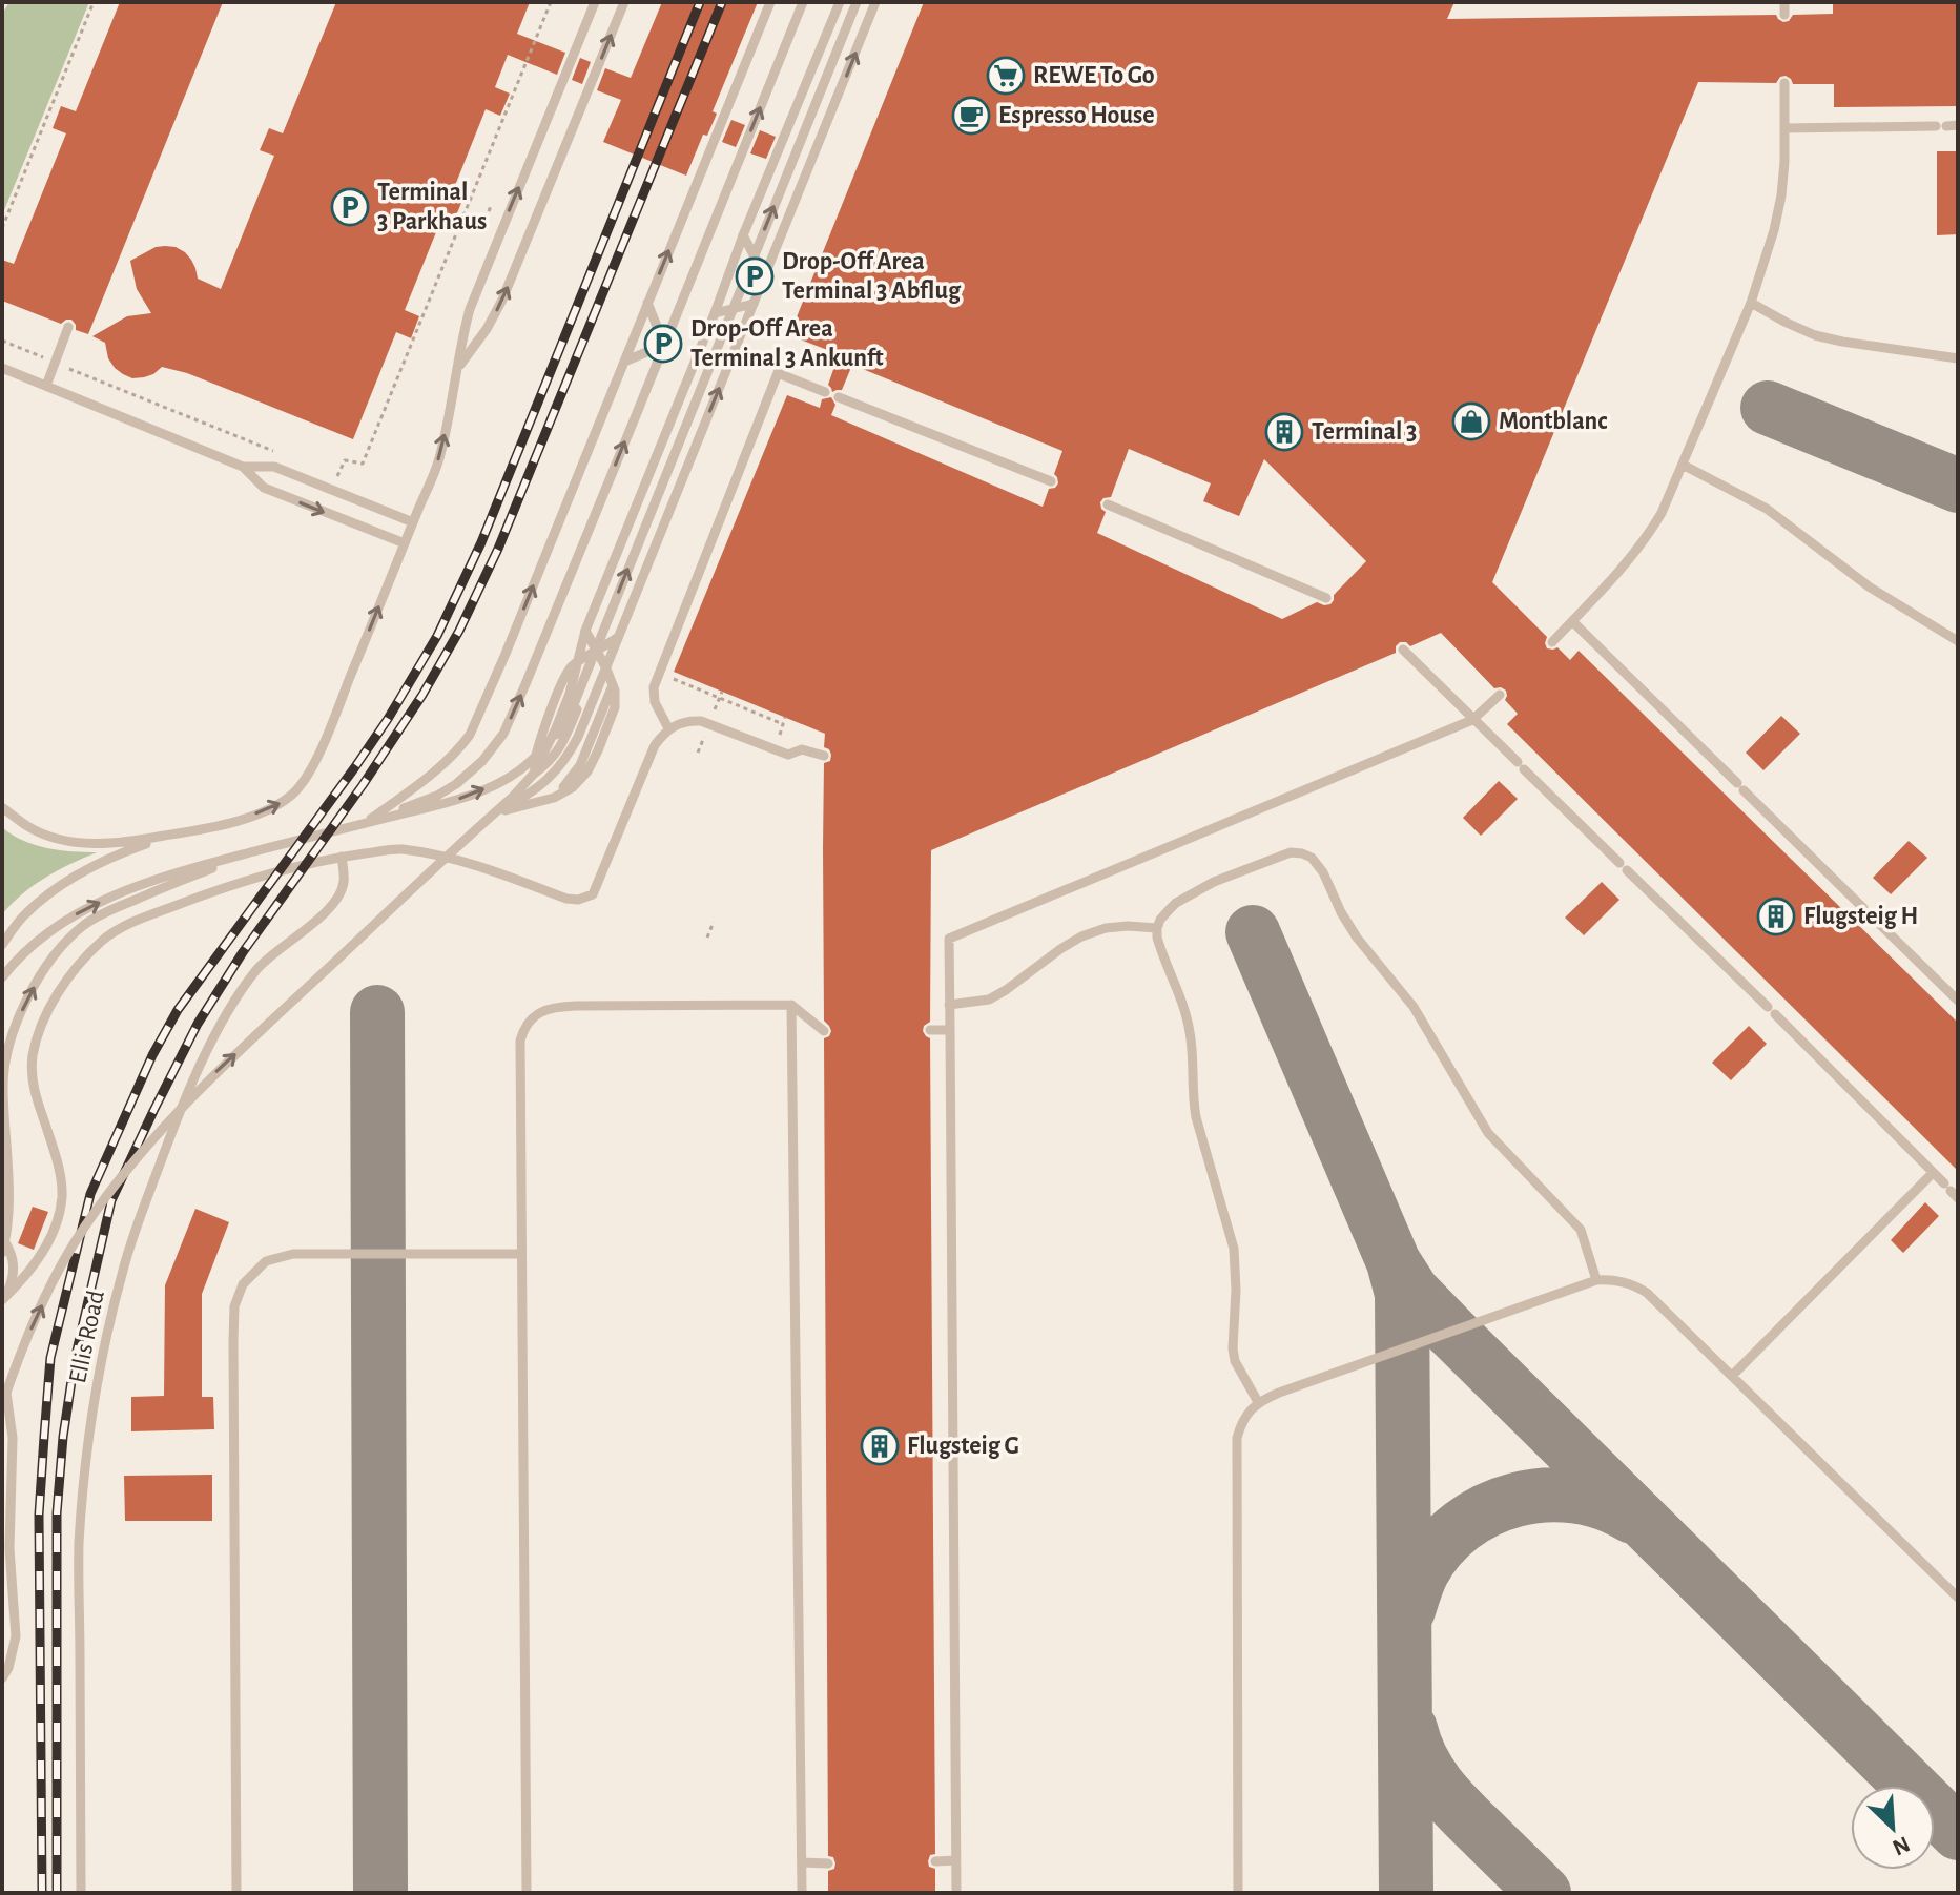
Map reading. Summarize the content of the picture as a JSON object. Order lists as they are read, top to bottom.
{
  "streets": {
    "lane": ["Ellis Road"]
  },
  "places": {
    "supermarket": ["REWE To Go"],
    "cafe": ["Espresso House"],
    "parking": ["Terminal 3 Parkhaus", "Drop-Off Area Terminal 3 Abflug", "Drop-Off Area Terminal 3 Ankunft"],
    "shop": ["Montblanc"],
    "building": ["Terminal 3", "Flugsteig H", "Flugsteig G"]
  },
  "north": "bottom right"
}
